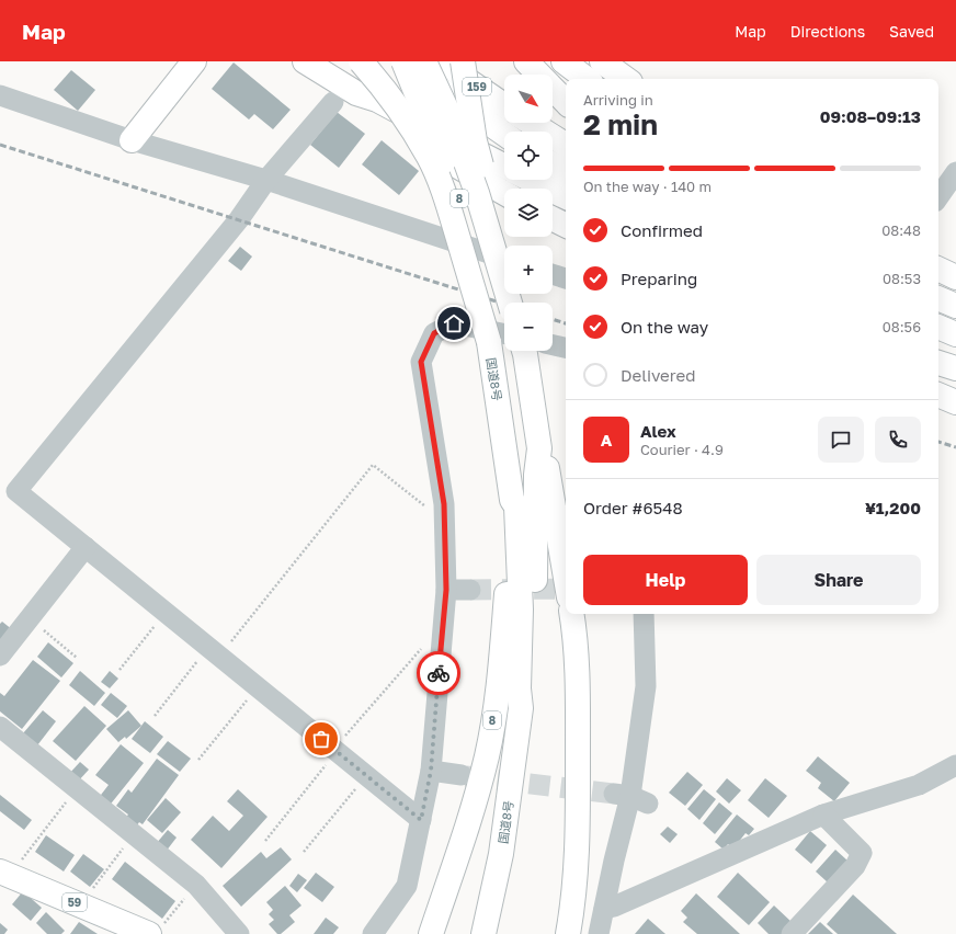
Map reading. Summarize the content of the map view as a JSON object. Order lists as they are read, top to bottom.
{
  "streets": {
    "main road": [
      "159",
      "8",
      "国道8号",
      "59"
    ]
  },
  "crossings": [
    ["8", "国道8号"]
  ],
  "north": "bottom right",
  "page": {
    "header": "Map",
    "nav": ["Map", "Directions", "Saved"],
    "map_buttons": ["+", "−"],
    "heading": ["2 min", "Arriving in", "09:08–09:13"],
    "panel": [
      "Alex",
      "Courier · 4.9",
      "Order #6548",
      "¥1,200"
    ],
    "bar": "On the way · 140 m",
    "list": [
      ["Confirmed", "08:48"],
      ["Preparing", "08:53"],
      ["On the way", "08:56"],
      "Delivered"
    ],
    "round": "A",
    "buttons": ["Help", "Share"]
  }
}
